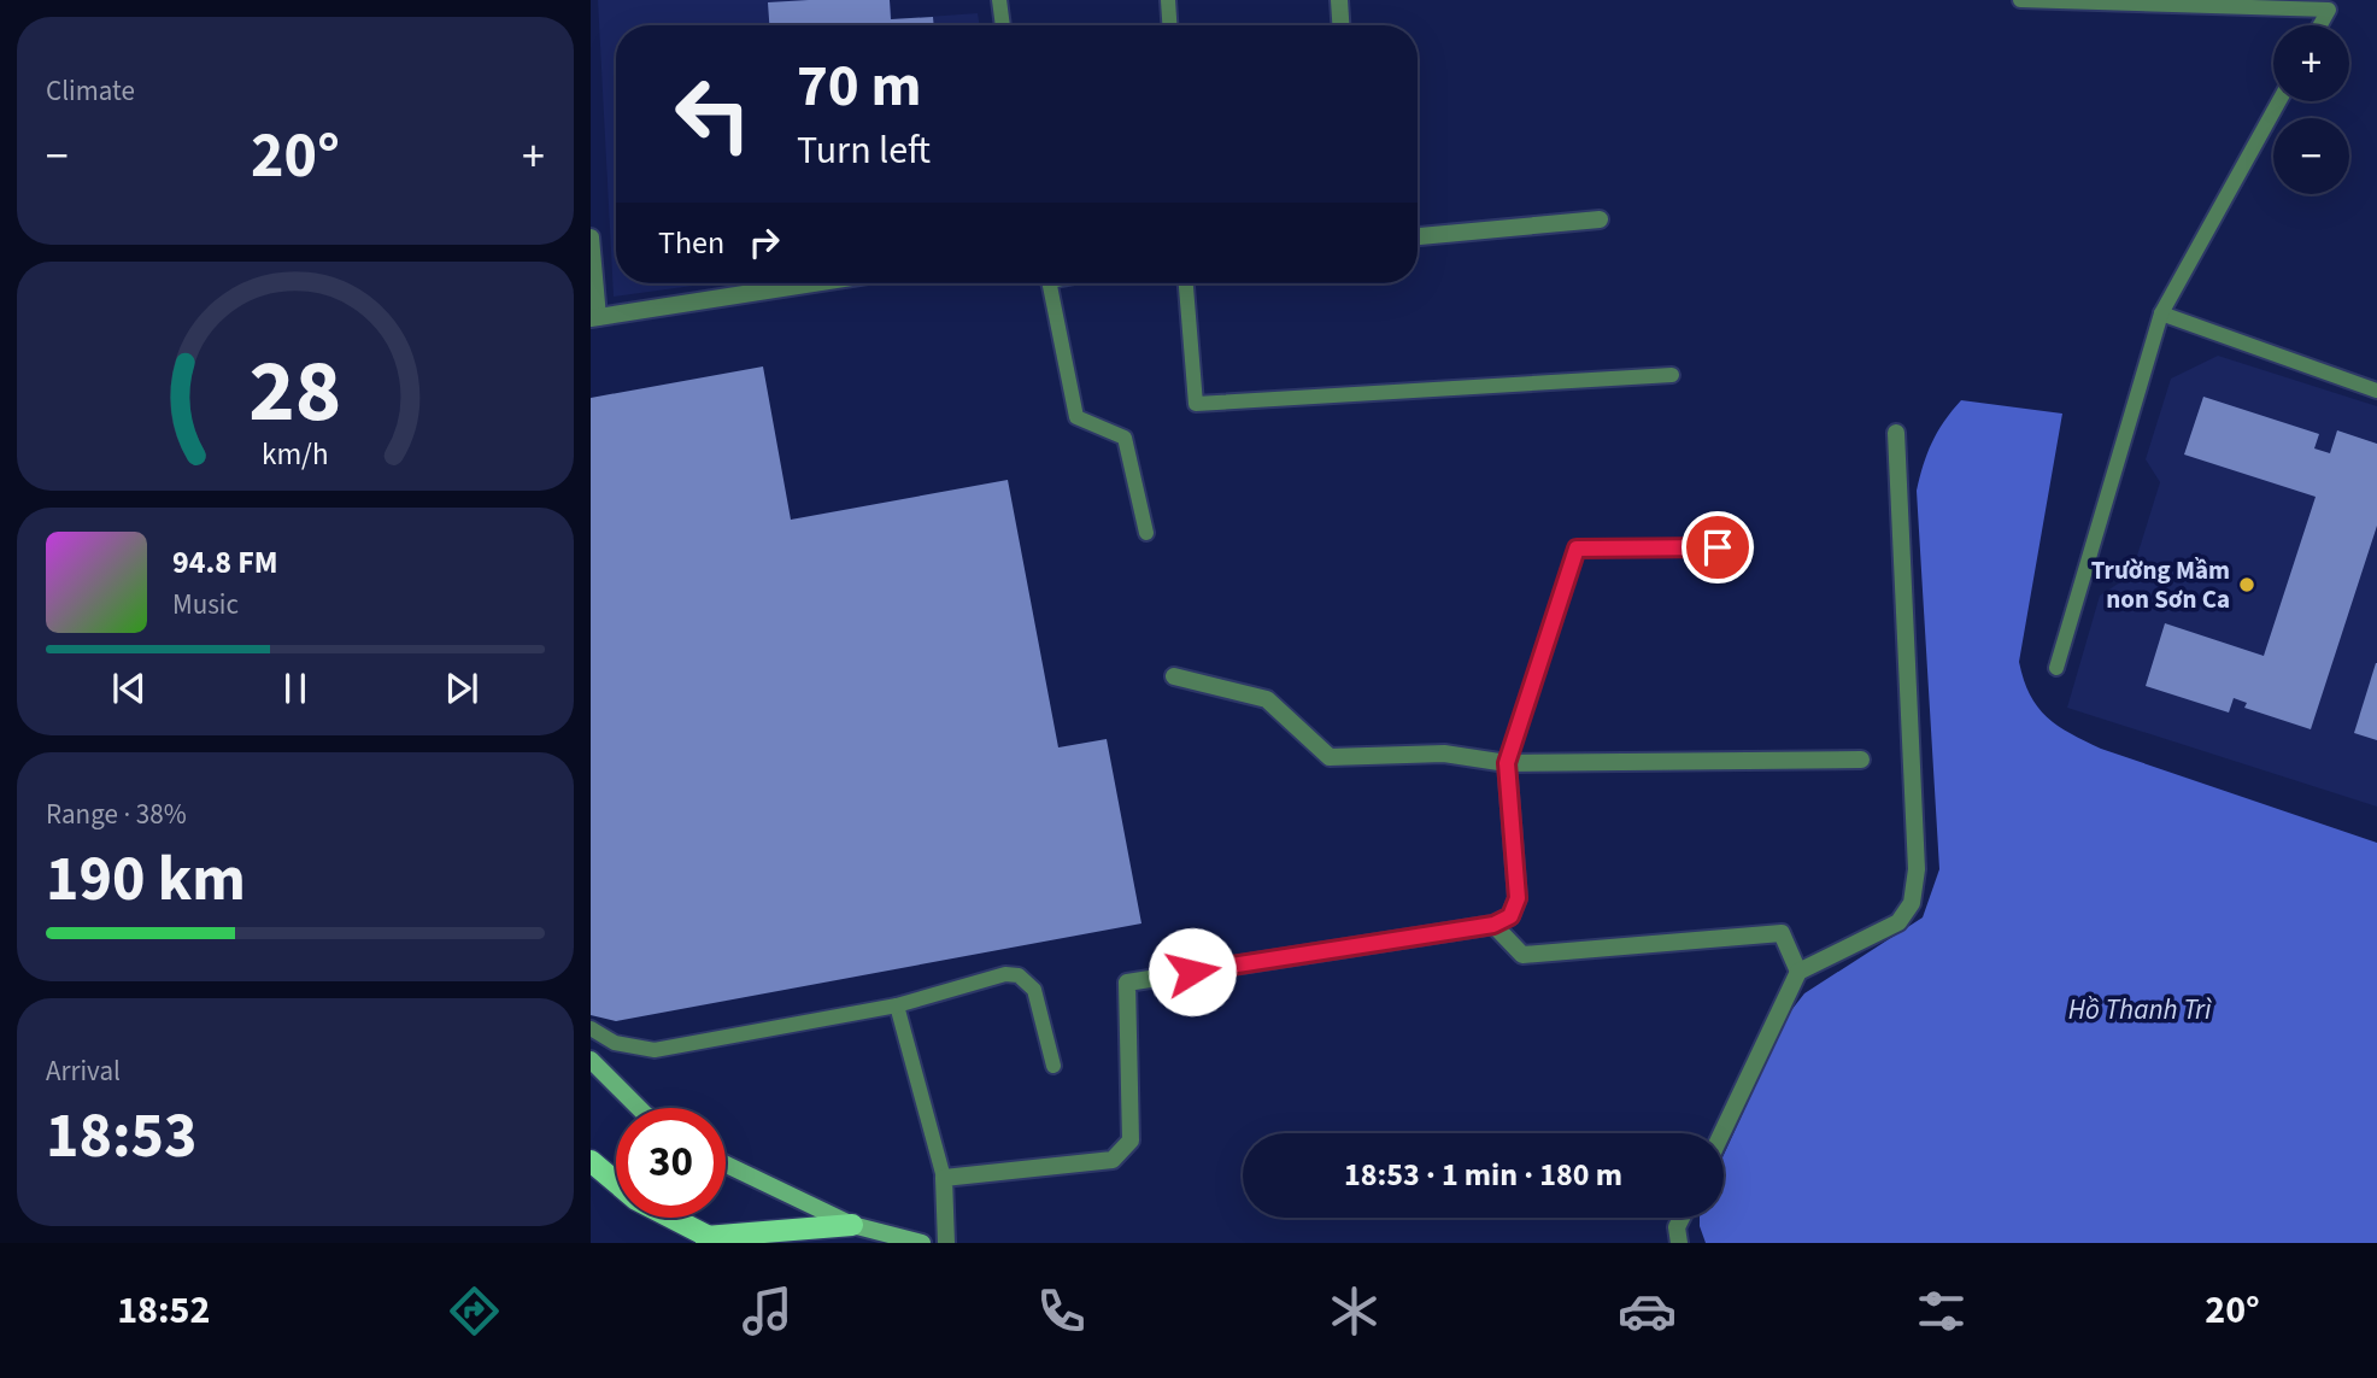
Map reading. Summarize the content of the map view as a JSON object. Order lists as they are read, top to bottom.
{
  "water": ["Hồ Thanh Trì"],
  "places": ["Trường Mầm non Sơn Ca"],
  "page": {
    "tile": [
      "Climate",
      ["Range · 38%", "190 km"],
      ["Arrival", "18:53"]
    ],
    "map_buttons": ["+", "−"],
    "turn": ["70 m", "Turn left"],
    "heat": ["−", "20°", "+"],
    "then": "Then",
    "song": ["94.8 FM", "Music"],
    "limit": "30",
    "trip": "18:53 · 1 min · 180 m",
    "tabs": ["18:52", "20°"],
    "gauge": ["28", "km/h"]
  }
}
